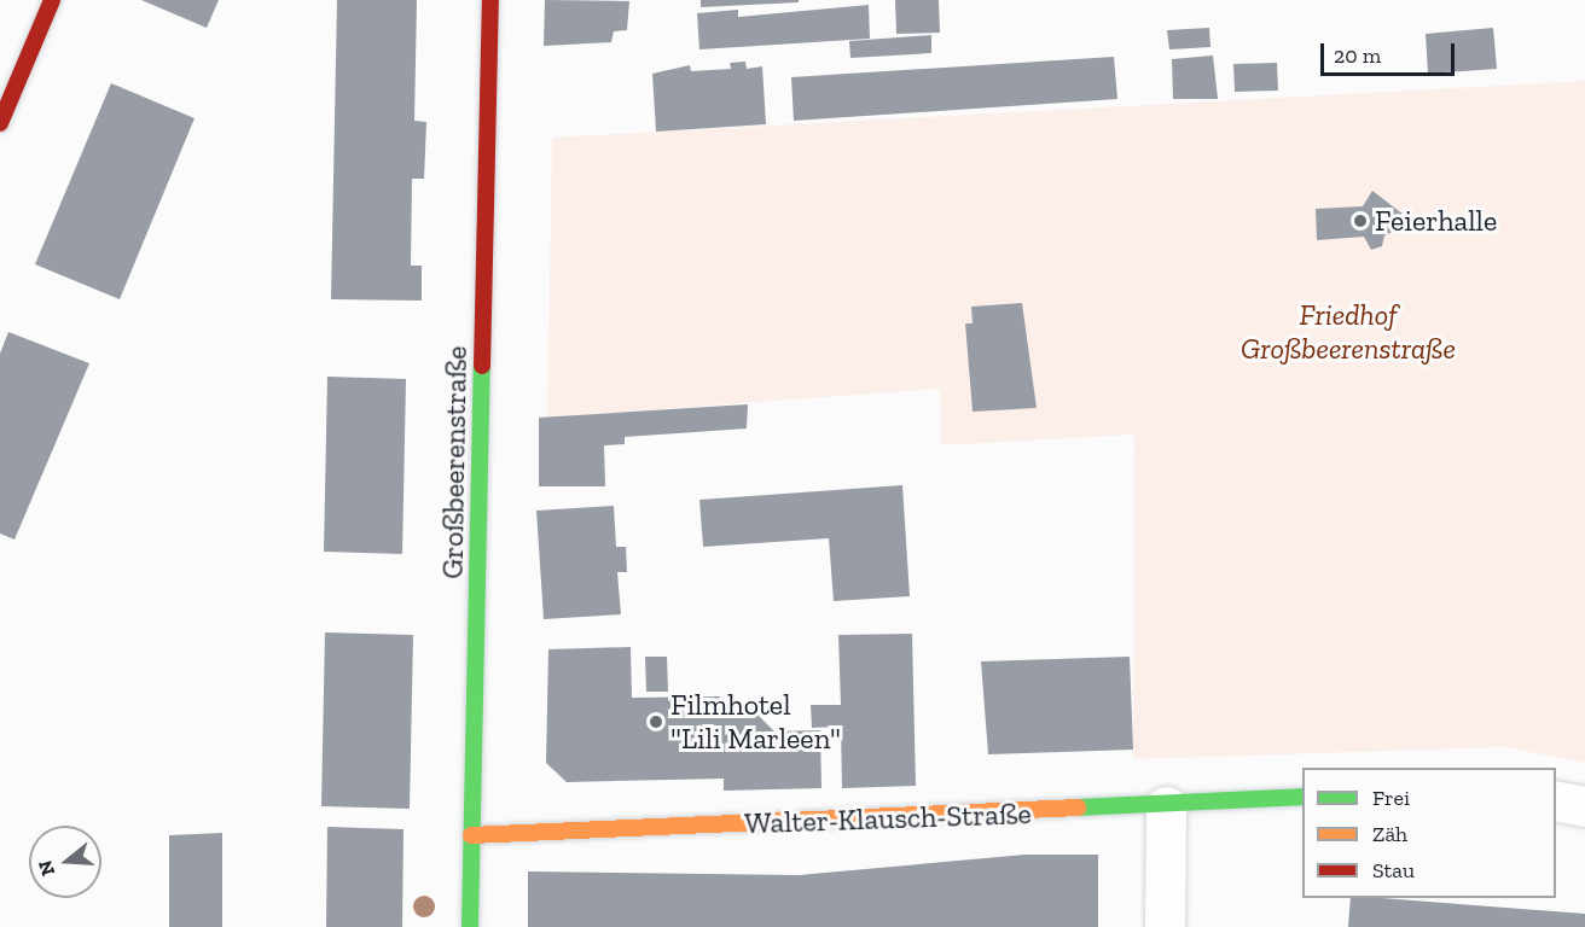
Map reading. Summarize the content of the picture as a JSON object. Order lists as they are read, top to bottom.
{
  "streets": {
    "street": ["Großbeerenstraße", "Walter-Klausch-Straße"]
  },
  "crossings": [
    ["Großbeerenstraße", "Walter-Klausch-Straße"]
  ],
  "parks": ["Friedhof Großbeerenstraße"],
  "places": ["Feierhalle", "Filmhotel \"Lili Marleen\""],
  "legend": ["Frei", "Zäh", "Stau"],
  "scale_bar": "20 m",
  "north": "left"
}
